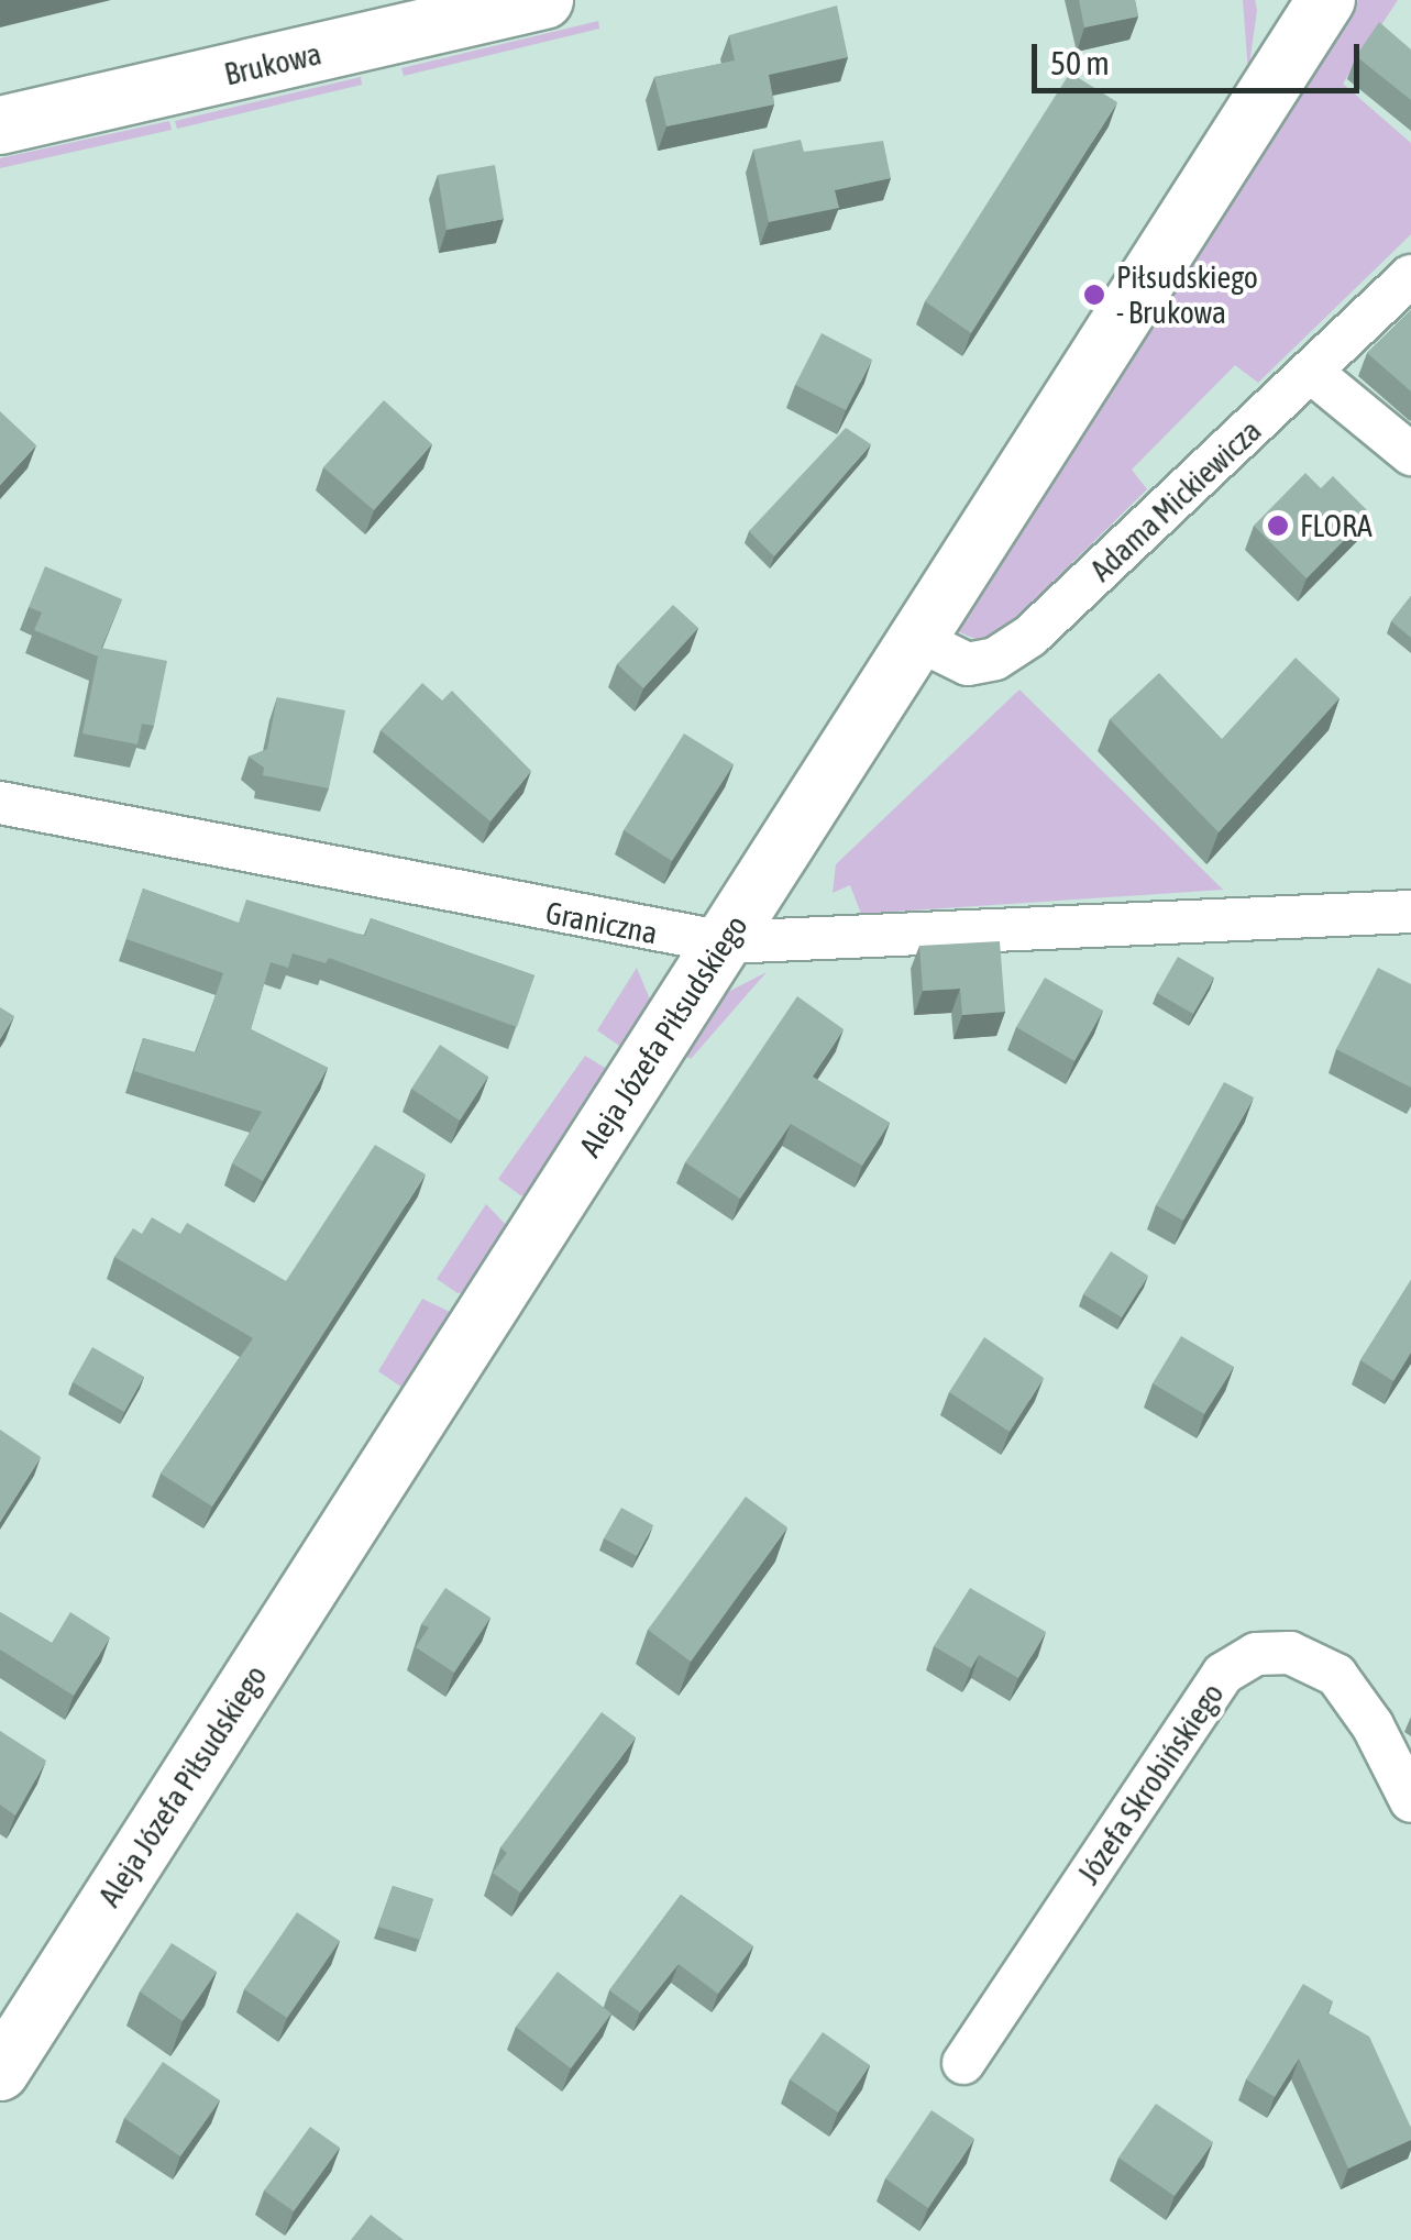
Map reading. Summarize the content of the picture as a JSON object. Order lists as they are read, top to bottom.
{
  "streets": {
    "main road": ["Brukowa", "Aleja Józefa Piłsudskiego"],
    "street": ["Adama Mickiewicza", "Graniczna", "Józefa Skrobińskiego"]
  },
  "crossings": [
    ["Adama Mickiewicza", "Aleja Józefa Piłsudskiego"],
    ["Graniczna", "Aleja Józefa Piłsudskiego"]
  ],
  "places": ["Piłsudskiego - Brukowa", "FLORA"],
  "scale_bar": "50 m"
}
